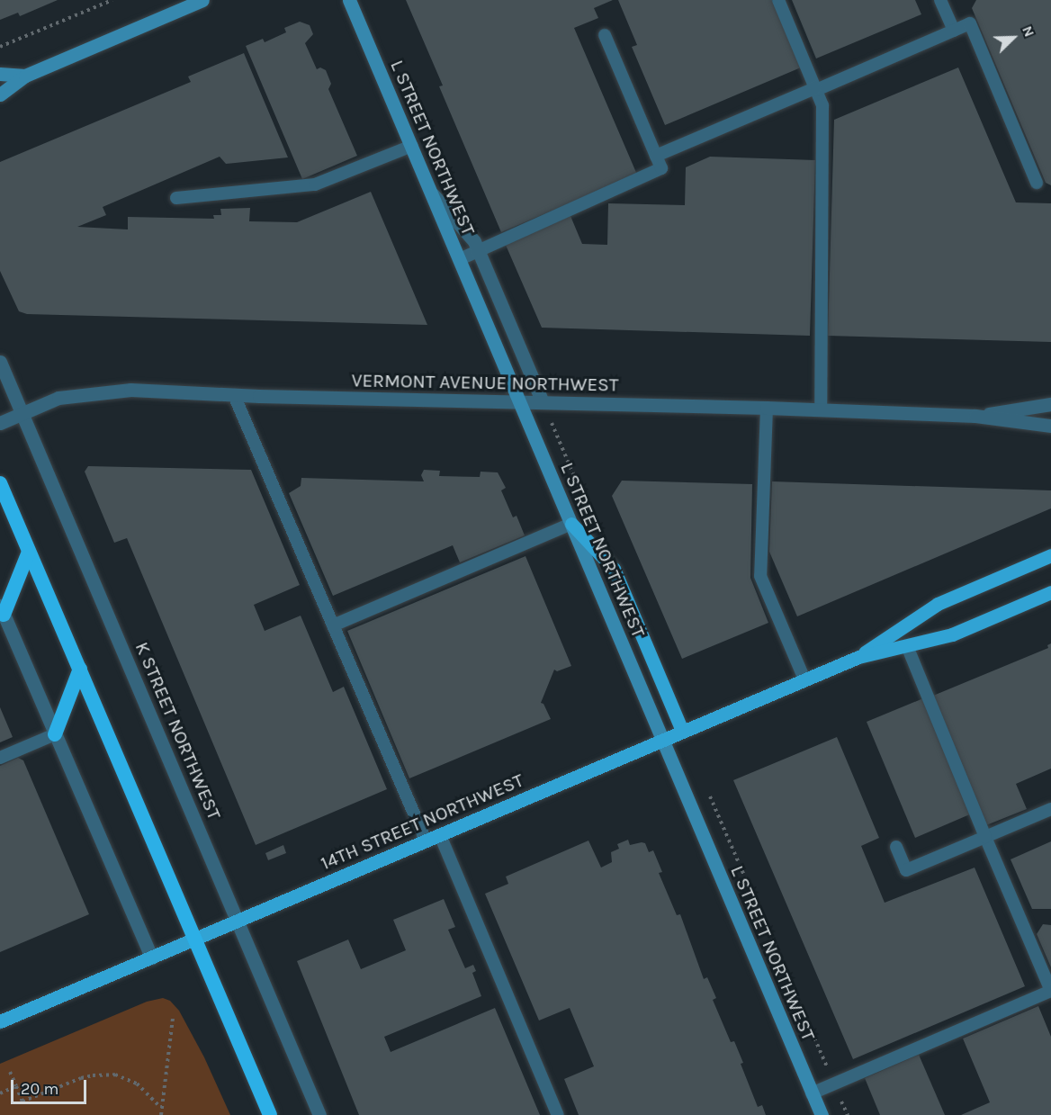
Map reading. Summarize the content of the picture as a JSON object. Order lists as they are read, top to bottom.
{
  "streets": {
    "main road": ["L STREET NORTHWEST", "14TH STREET NORTHWEST"],
    "street": ["VERMONT AVENUE NORTHWEST", "K STREET NORTHWEST"]
  },
  "crossings": [
    ["L STREET NORTHWEST", "VERMONT AVENUE NORTHWEST"],
    ["L STREET NORTHWEST", "14TH STREET NORTHWEST"],
    ["VERMONT AVENUE NORTHWEST", "K STREET NORTHWEST"],
    ["K STREET NORTHWEST", "14TH STREET NORTHWEST"]
  ],
  "scale_bar": "20 m",
  "north": "top right"
}
